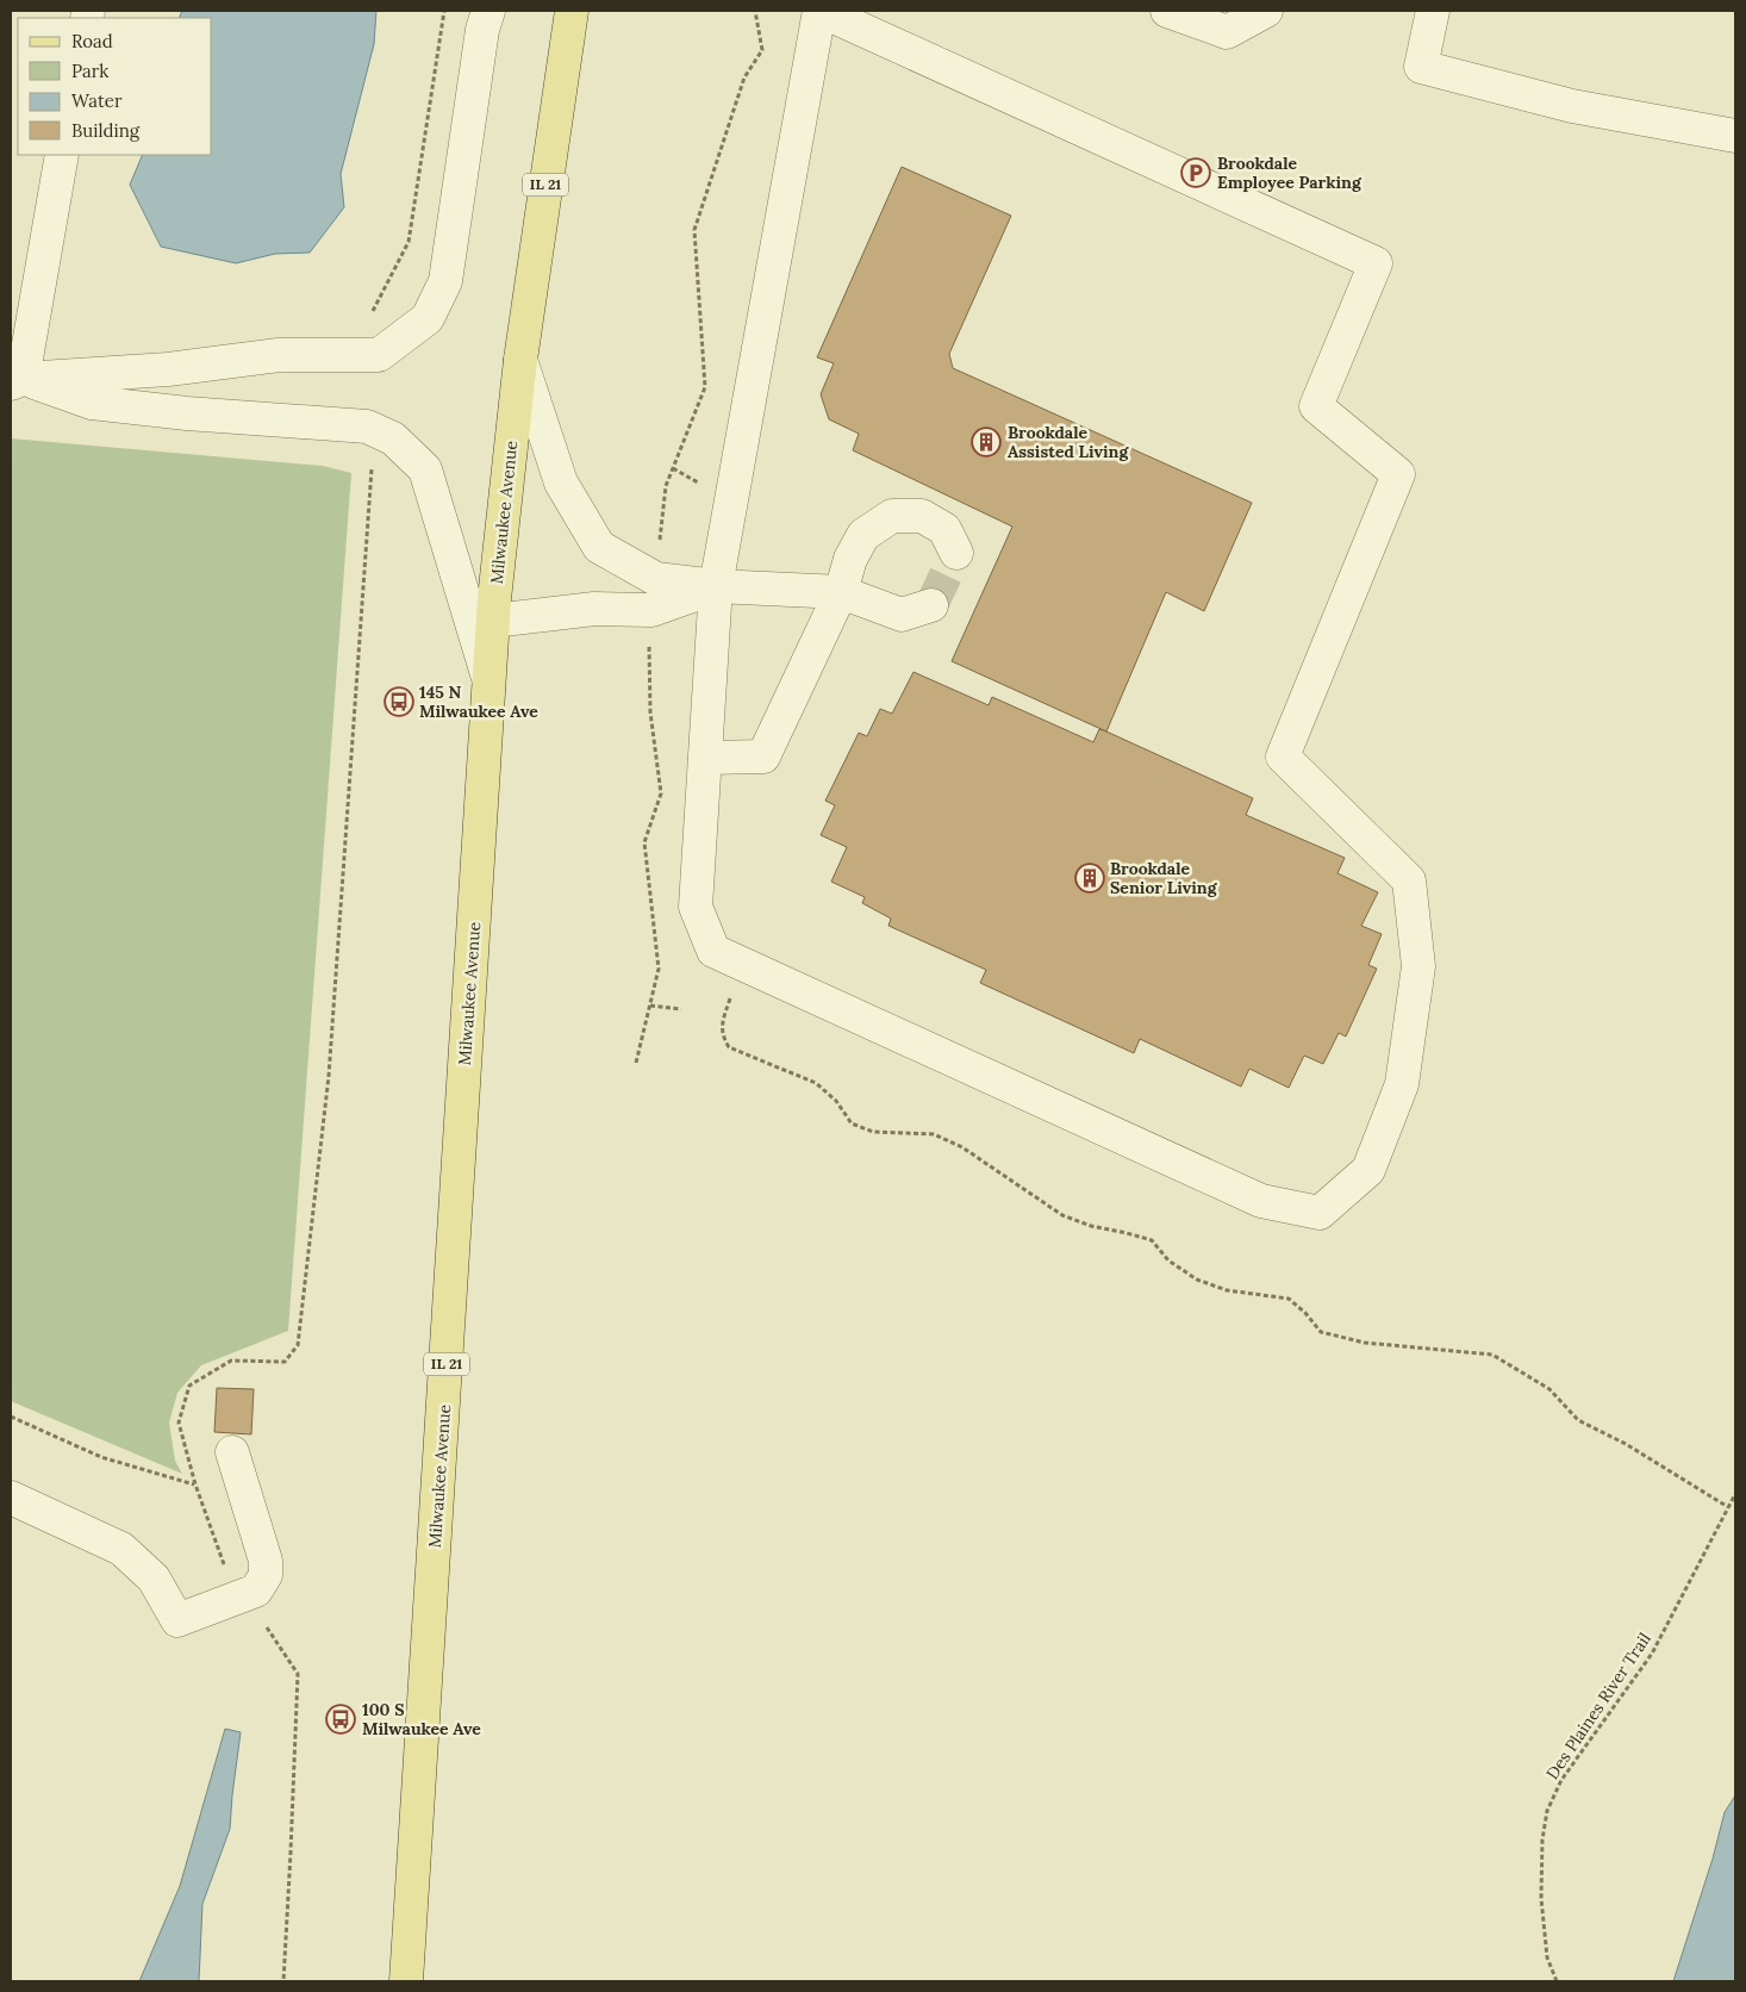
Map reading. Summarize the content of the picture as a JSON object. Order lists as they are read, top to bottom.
{
  "streets": {
    "main road": ["IL 21", "Milwaukee Avenue"],
    "path": ["Des Plaines River Trail"]
  },
  "places": {
    "parking": ["Brookdale Employee Parking"],
    "building": ["Brookdale Assisted Living", "Brookdale Senior Living"],
    "bus stop": ["145 N Milwaukee Ave", "100 S Milwaukee Ave"]
  },
  "legend": [
    "Road",
    "Park",
    "Water",
    "Building"
  ]
}
